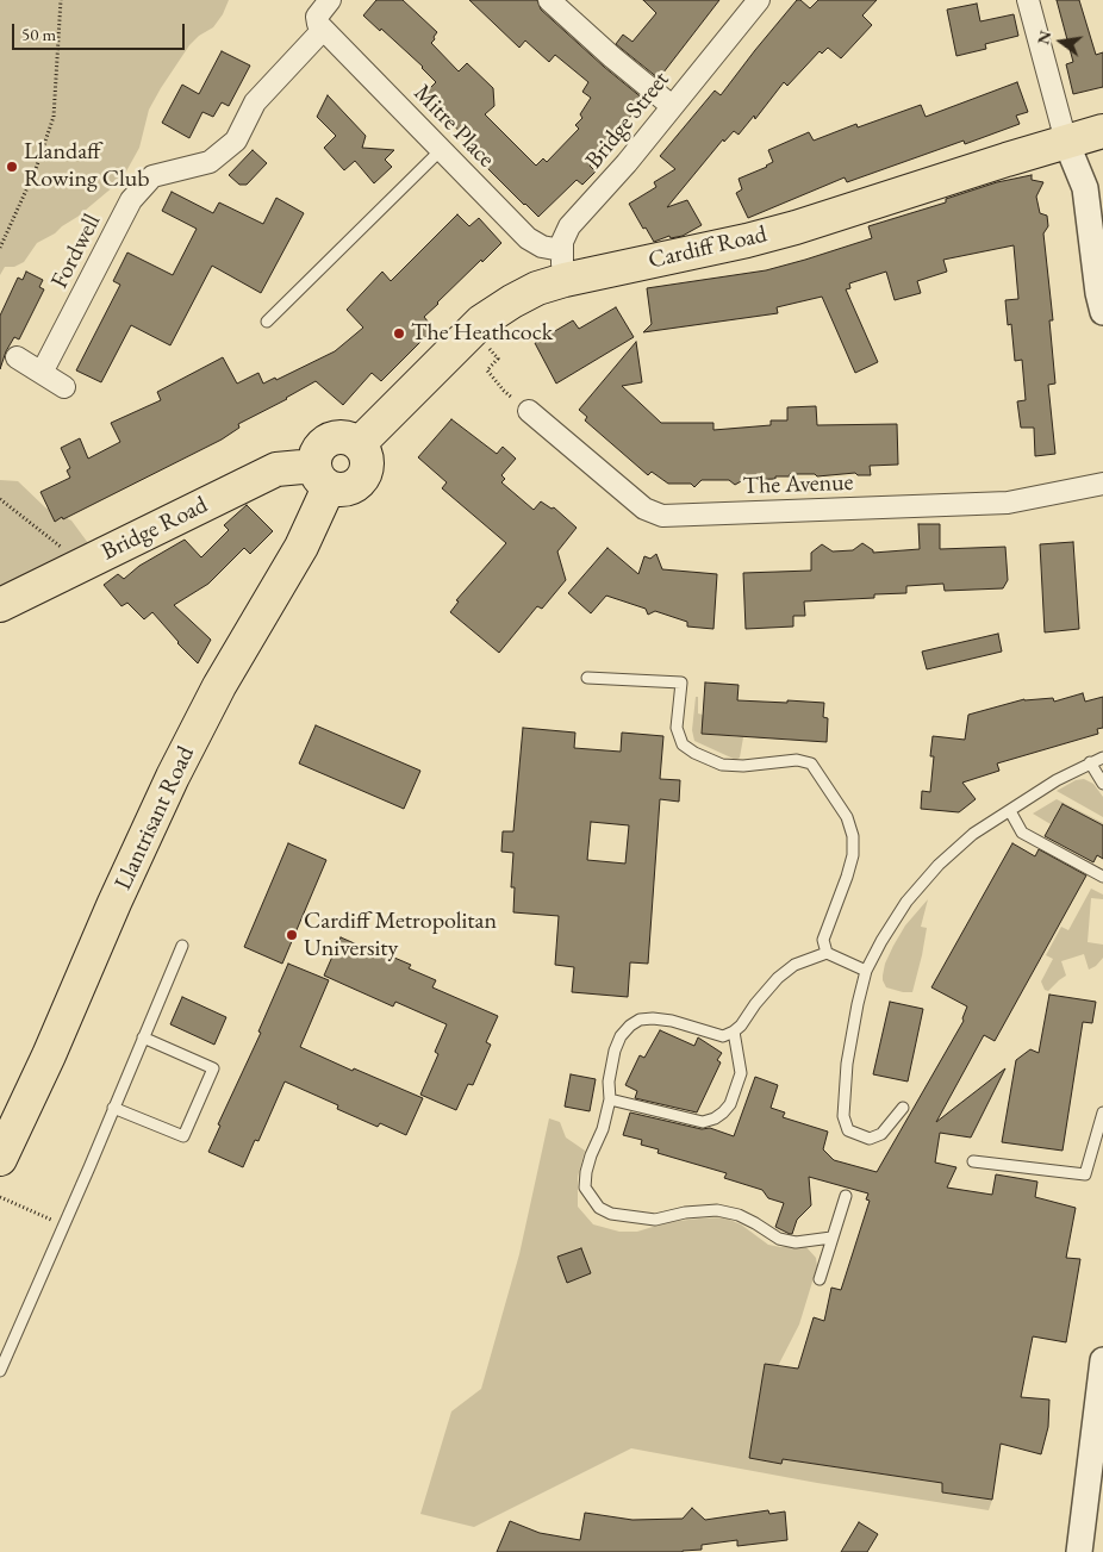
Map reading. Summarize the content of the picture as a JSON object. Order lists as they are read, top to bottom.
{
  "streets": {
    "main road": ["Cardiff Road", "Bridge Road", "Llantrisant Road"],
    "street": [
      "Bridge Street",
      "Mitre Place",
      "Fordwell",
      "The Avenue"
    ]
  },
  "crossings": [
    ["Bridge Street", "Mitre Place"],
    ["Bridge Street", "Cardiff Road"],
    ["Mitre Place", "Cardiff Road"],
    ["Mitre Place", "Fordwell"],
    ["Cardiff Road", "Bridge Road"],
    ["Cardiff Road", "Llantrisant Road"],
    ["Bridge Road", "Llantrisant Road"]
  ],
  "places": ["Llandaff Rowing Club", "The Heathcock", "Cardiff Metropolitan University"],
  "scale_bar": "50 m",
  "north": "left"
}
